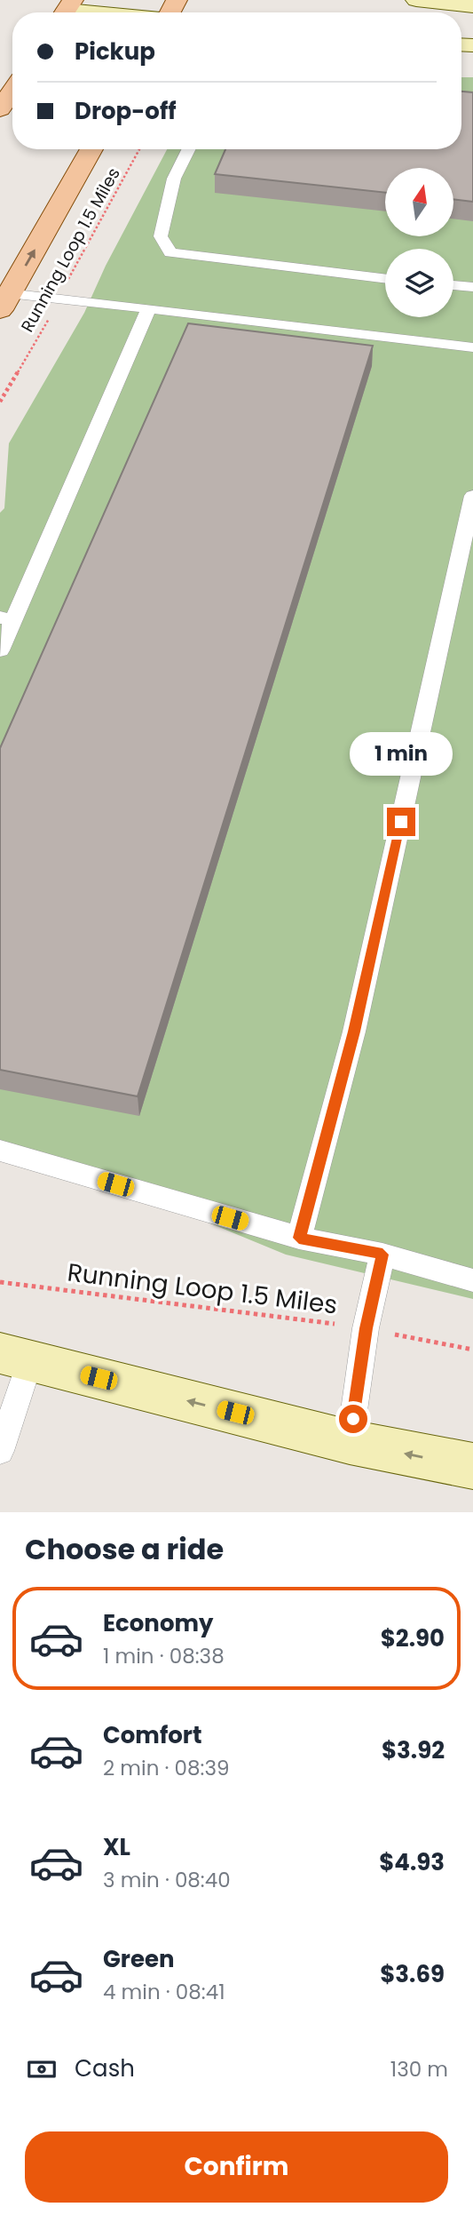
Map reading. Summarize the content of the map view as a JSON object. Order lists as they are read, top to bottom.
{
  "streets": {
    "path": ["Running Loop 1.5 Miles"]
  },
  "north": "top",
  "page": {
    "banner": ["Pickup", "Drop-off"],
    "bubble": "1 min",
    "heading": "Choose a ride",
    "list": [
      {
        "name": "Economy",
        "note": "1 min · 08:38",
        "value": "$2.90"
      },
      {
        "name": "Comfort",
        "note": "2 min · 08:39",
        "value": "$3.92"
      },
      {
        "name": "XL",
        "note": "3 min · 08:40",
        "value": "$4.93"
      },
      {
        "name": "Green",
        "note": "4 min · 08:41",
        "value": "$3.69"
      }
    ],
    "pay": ["Cash", "130 m"],
    "buttons": "Confirm"
  }
}
